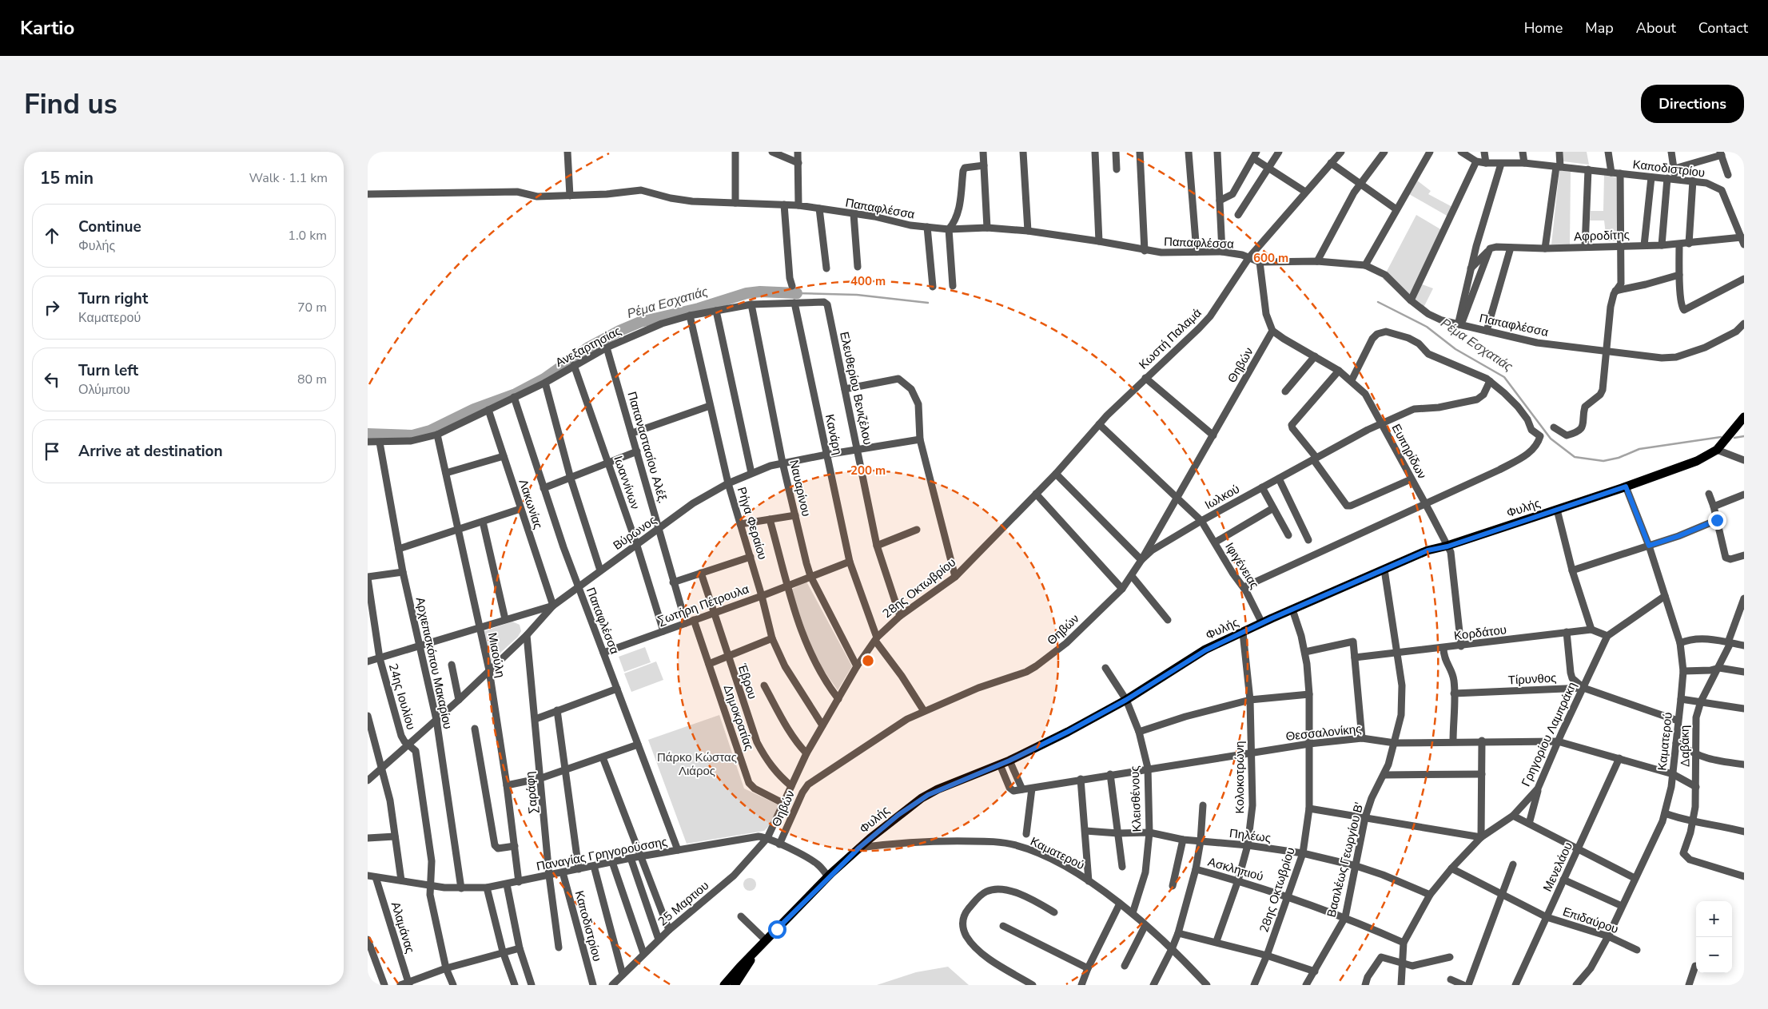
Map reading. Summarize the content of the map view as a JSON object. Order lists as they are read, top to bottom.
{
  "streets": {
    "main road": ["Φυλής"],
    "street": [
      "Καποδιστρίου",
      "Παπαφλέσσα",
      "Αφροδίτης",
      "Κωστή Παλαμά",
      "Ανεξαρτησίας",
      "Θηβών",
      "Ελευθερίου Βενιζέλου",
      "Κανάρη",
      "Παπαναστασίου Αλέξ.",
      "Ευπηρίδων",
      "Ιωαννίνων",
      "Ναυαρίνου",
      "Ιωλκού",
      "Λακωνίας",
      "Ρήγα Φεραίου",
      "Βύρωνος",
      "Ιφιγένειας",
      "28ης Οκτωβρίου",
      "Σωτήρη Πέτρουλα",
      "Κορδάτου",
      "Μιαούλη",
      "Αρχιεπισκόπου Μακαρίου",
      "Τίρυνθος",
      "Έβρου",
      "24ης Ιουλίου",
      "Δημοκρατίας",
      "Θεσσαλονίκης",
      "Γρηγορίου Λαμπράκη",
      "Καματερού",
      "Δαβάκη",
      "Κολοκοτρώνη",
      "Σαράφη",
      "Κλεισθένους",
      "Πηλέως",
      "Παναγίας Γρηγορούσσης",
      "Βασιλέως Γεωργίου Β'",
      "Μενελάου",
      "Ασκληπιού",
      "25 Μαρτιου",
      "Επιδαύρου",
      "Αλαμάνας"
    ]
  },
  "crossings": [
    ["Καποδιστρίου", "Αφροδίτης"],
    ["Καποδιστρίου", "Παναγίας Γρηγορούσσης"],
    ["Παπαφλέσσα", "Κωστή Παλαμά"],
    ["Παπαφλέσσα", "Ανεξαρτησίας"],
    ["Παπαφλέσσα", "Βύρωνος"],
    ["Παπαφλέσσα", "Σωτήρη Πέτρουλα"],
    ["Παπαφλέσσα", "Παναγίας Γρηγορούσσης"],
    ["Κωστή Παλαμά", "28ης Οκτωβρίου"],
    ["Ανεξαρτησίας", "Ελευθερίου Βενιζέλου"],
    ["Ανεξαρτησίας", "Κανάρη"],
    ["Ανεξαρτησίας", "Παπαναστασίου Αλέξ."],
    ["Ανεξαρτησίας", "Ιωαννίνων"],
    ["Ανεξαρτησίας", "Ναυαρίνου"],
    ["Ανεξαρτησίας", "Λακωνίας"],
    ["Ανεξαρτησίας", "Ρήγα Φεραίου"],
    ["Ανεξαρτησίας", "Μιαούλη"],
    ["Ανεξαρτησίας", "Αρχιεπισκόπου Μακαρίου"],
    ["Θηβών", "Κανάρη"],
    ["Θηβών", "Ευπηρίδων"],
    ["Θηβών", "Ιωλκού"],
    ["Θηβών", "Ιφιγένειας"],
    ["Θηβών", "Παναγίας Γρηγορούσσης"],
    ["Ελευθερίου Βενιζέλου", "Βύρωνος"],
    ["Ελευθερίου Βενιζέλου", "28ης Οκτωβρίου"],
    ["Κανάρη", "Βύρωνος"],
    ["Κανάρη", "28ης Οκτωβρίου"],
    ["Κανάρη", "Σωτήρη Πέτρουλα"],
    ["Παπαναστασίου Αλέξ.", "Βύρωνος"],
    ["Παπαναστασίου Αλέξ.", "Σωτήρη Πέτρουλα"],
    ["Ευπηρίδων", "Ιωλκού"],
    ["Ευπηρίδων", "Φυλής"],
    ["Ευπηρίδων", "Κορδάτου"],
    ["Ιωαννίνων", "Βύρωνος"],
    ["Ιωαννίνων", "Σωτήρη Πέτρουλα"],
    ["Ναυαρίνου", "Βύρωνος"],
    ["Ναυαρίνου", "28ης Οκτωβρίου"],
    ["Ναυαρίνου", "Σωτήρη Πέτρουλα"],
    ["Ιωλκού", "Ιφιγένειας"],
    ["Λακωνίας", "Βύρωνος"],
    ["Φυλής", "Ιφιγένειας"],
    ["Φυλής", "28ης Οκτωβρίου"],
    ["Φυλής", "Καματερού"],
    ["Φυλής", "Κολοκοτρώνη"],
    ["Φυλής", "Κλεισθένους"],
    ["Φυλής", "Παναγίας Γρηγορούσσης"],
    ["Φυλής", "Βασιλέως Γεωργίου Β'"],
    ["Ρήγα Φεραίου", "Βύρωνος"],
    ["Ρήγα Φεραίου", "28ης Οκτωβρίου"],
    ["Ρήγα Φεραίου", "Σωτήρη Πέτρουλα"],
    ["Βύρωνος", "Μιαούλη"],
    ["Βύρωνος", "Αρχιεπισκόπου Μακαρίου"],
    ["Βύρωνος", "24ης Ιουλίου"],
    ["28ης Οκτωβρίου", "Έβρου"],
    ["28ης Οκτωβρίου", "Δημοκρατίας"],
    ["28ης Οκτωβρίου", "Θεσσαλονίκης"],
    ["28ης Οκτωβρίου", "Πηλέως"],
    ["28ης Οκτωβρίου", "Παναγίας Γρηγορούσσης"],
    ["28ης Οκτωβρίου", "Ασκληπιού"],
    ["28ης Οκτωβρίου", "25 Μαρτιου"],
    ["Σωτήρη Πέτρουλα", "Έβρου"],
    ["Σωτήρη Πέτρουλα", "Δημοκρατίας"],
    ["Κορδάτου", "Γρηγορίου Λαμπράκη"],
    ["Κορδάτου", "Βασιλέως Γεωργίου Β'"],
    ["Μιαούλη", "Παναγίας Γρηγορούσσης"],
    ["Αρχιεπισκόπου Μακαρίου", "Παναγίας Γρηγορούσσης"],
    ["Τίρυνθος", "Γρηγορίου Λαμπράκη"],
    ["Τίρυνθος", "Καματερού"],
    ["24ης Ιουλίου", "Παναγίας Γρηγορούσσης"],
    ["Θεσσαλονίκης", "Γρηγορίου Λαμπράκη"],
    ["Θεσσαλονίκης", "Καματερού"],
    ["Θεσσαλονίκης", "Δαβάκη"],
    ["Θεσσαλονίκης", "Κολοκοτρώνη"],
    ["Θεσσαλονίκης", "Κλεισθένους"],
    ["Θεσσαλονίκης", "Βασιλέως Γεωργίου Β'"],
    ["Θεσσαλονίκης", "Μενελάου"],
    ["Γρηγορίου Λαμπράκη", "Καματερού"],
    ["Γρηγορίου Λαμπράκη", "Πηλέως"],
    ["Γρηγορίου Λαμπράκη", "Ασκληπιού"],
    ["Γρηγορίου Λαμπράκη", "Επιδαύρου"],
    ["Καματερού", "Κλεισθένους"],
    ["Καματερού", "Επιδαύρου"],
    ["Κολοκοτρώνη", "Πηλέως"],
    ["Κολοκοτρώνη", "Ασκληπιού"],
    ["Σαράφη", "Παναγίας Γρηγορούσσης"],
    ["Κλεισθένους", "Πηλέως"],
    ["Πηλέως", "Βασιλέως Γεωργίου Β'"],
    ["Παναγίας Γρηγορούσσης", "25 Μαρτιου"],
    ["Παναγίας Γρηγορούσσης", "Αλαμάνας"],
    ["Βασιλέως Γεωργίου Β'", "Ασκληπιού"],
    ["Μενελάου", "Επιδαύρου"]
  ],
  "water": ["Ρέμα Εσχατιάς"],
  "parks": ["Πάρκο Κώστας Λιάρος"],
  "page": {
    "header": "Kartio",
    "nav": [
      "Home",
      "Map",
      "About",
      "Contact"
    ],
    "buttons": "Directions",
    "title": "Find us",
    "heading": ["15 min", "Walk · 1.1 km"],
    "list": [
      ["Continue", "Φυλής", "1.0 km"],
      ["Turn right", "Καματερού", "70 m"],
      ["Turn left", "Ολύμπου", "80 m"],
      "Arrive at destination"
    ],
    "map_buttons": ["+", "−"]
  },
  "rings": ["600 m", "400 m", "200 m"]
}
